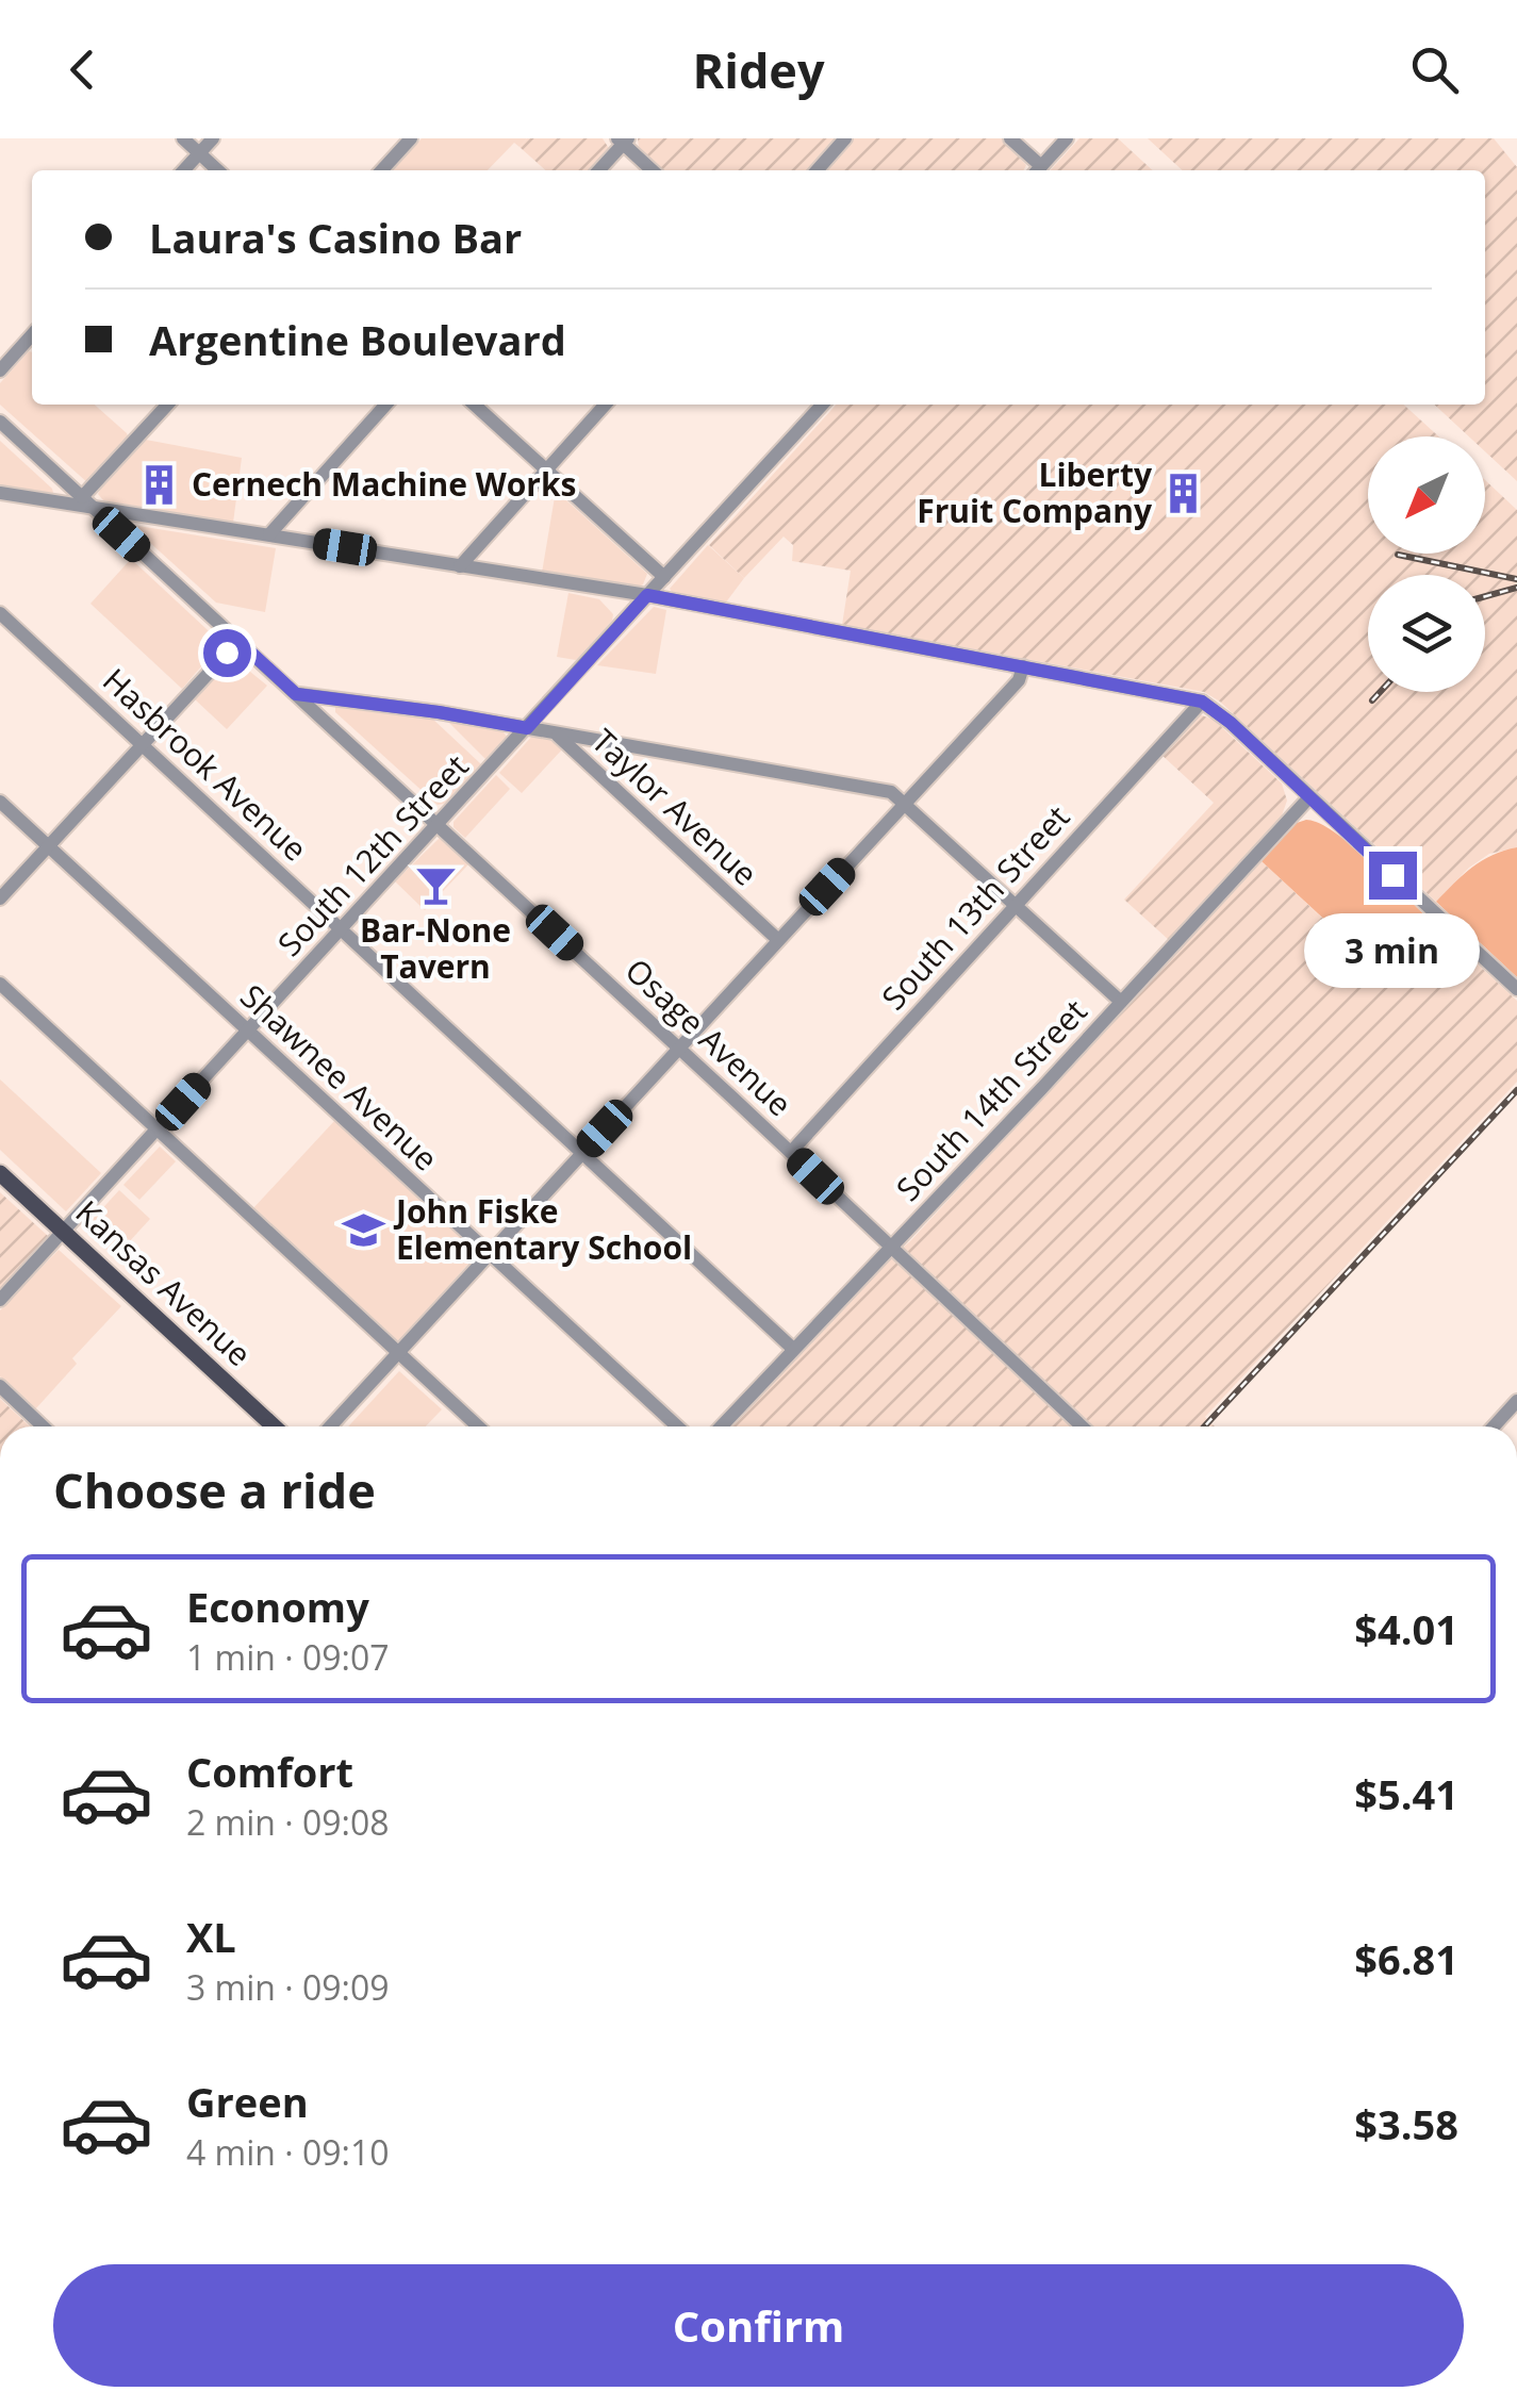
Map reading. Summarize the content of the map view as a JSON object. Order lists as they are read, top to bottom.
{
  "streets": {
    "main road": ["Kansas Avenue"],
    "street": [
      "Hasbrook Avenue",
      "Taylor Avenue",
      "South 12th Street",
      "South 13th Street",
      "Osage Avenue",
      "Shawnee Avenue",
      "South 14th Street"
    ]
  },
  "crossings": [
    ["Hasbrook Avenue", "South 12th Street"],
    ["Hasbrook Avenue", "South 14th Street"],
    ["Taylor Avenue", "South 12th Street"],
    ["Taylor Avenue", "Osage Avenue"],
    ["South 12th Street", "Osage Avenue"],
    ["South 12th Street", "Shawnee Avenue"],
    ["South 12th Street", "Kansas Avenue"],
    ["South 13th Street", "Osage Avenue"],
    ["Osage Avenue", "South 14th Street"]
  ],
  "places": {
    "building": ["Cernech Machine Works", "Liberty Fruit Company"],
    "bar": ["Bar-None Tavern"],
    "school or university": ["John Fiske Elementary School"]
  },
  "north": "bottom left",
  "page": {
    "header": "Ridey",
    "banner": ["Laura's Casino Bar", "Argentine Boulevard"],
    "bubble": "3 min",
    "heading": "Choose a ride",
    "list": [
      {
        "name": "Economy",
        "note": "1 min · 09:07",
        "value": "$4.01"
      },
      {
        "name": "Comfort",
        "note": "2 min · 09:08",
        "value": "$5.41"
      },
      {
        "name": "XL",
        "note": "3 min · 09:09",
        "value": "$6.81"
      },
      {
        "name": "Green",
        "note": "4 min · 09:10",
        "value": "$3.58"
      }
    ],
    "buttons": "Confirm"
  }
}
